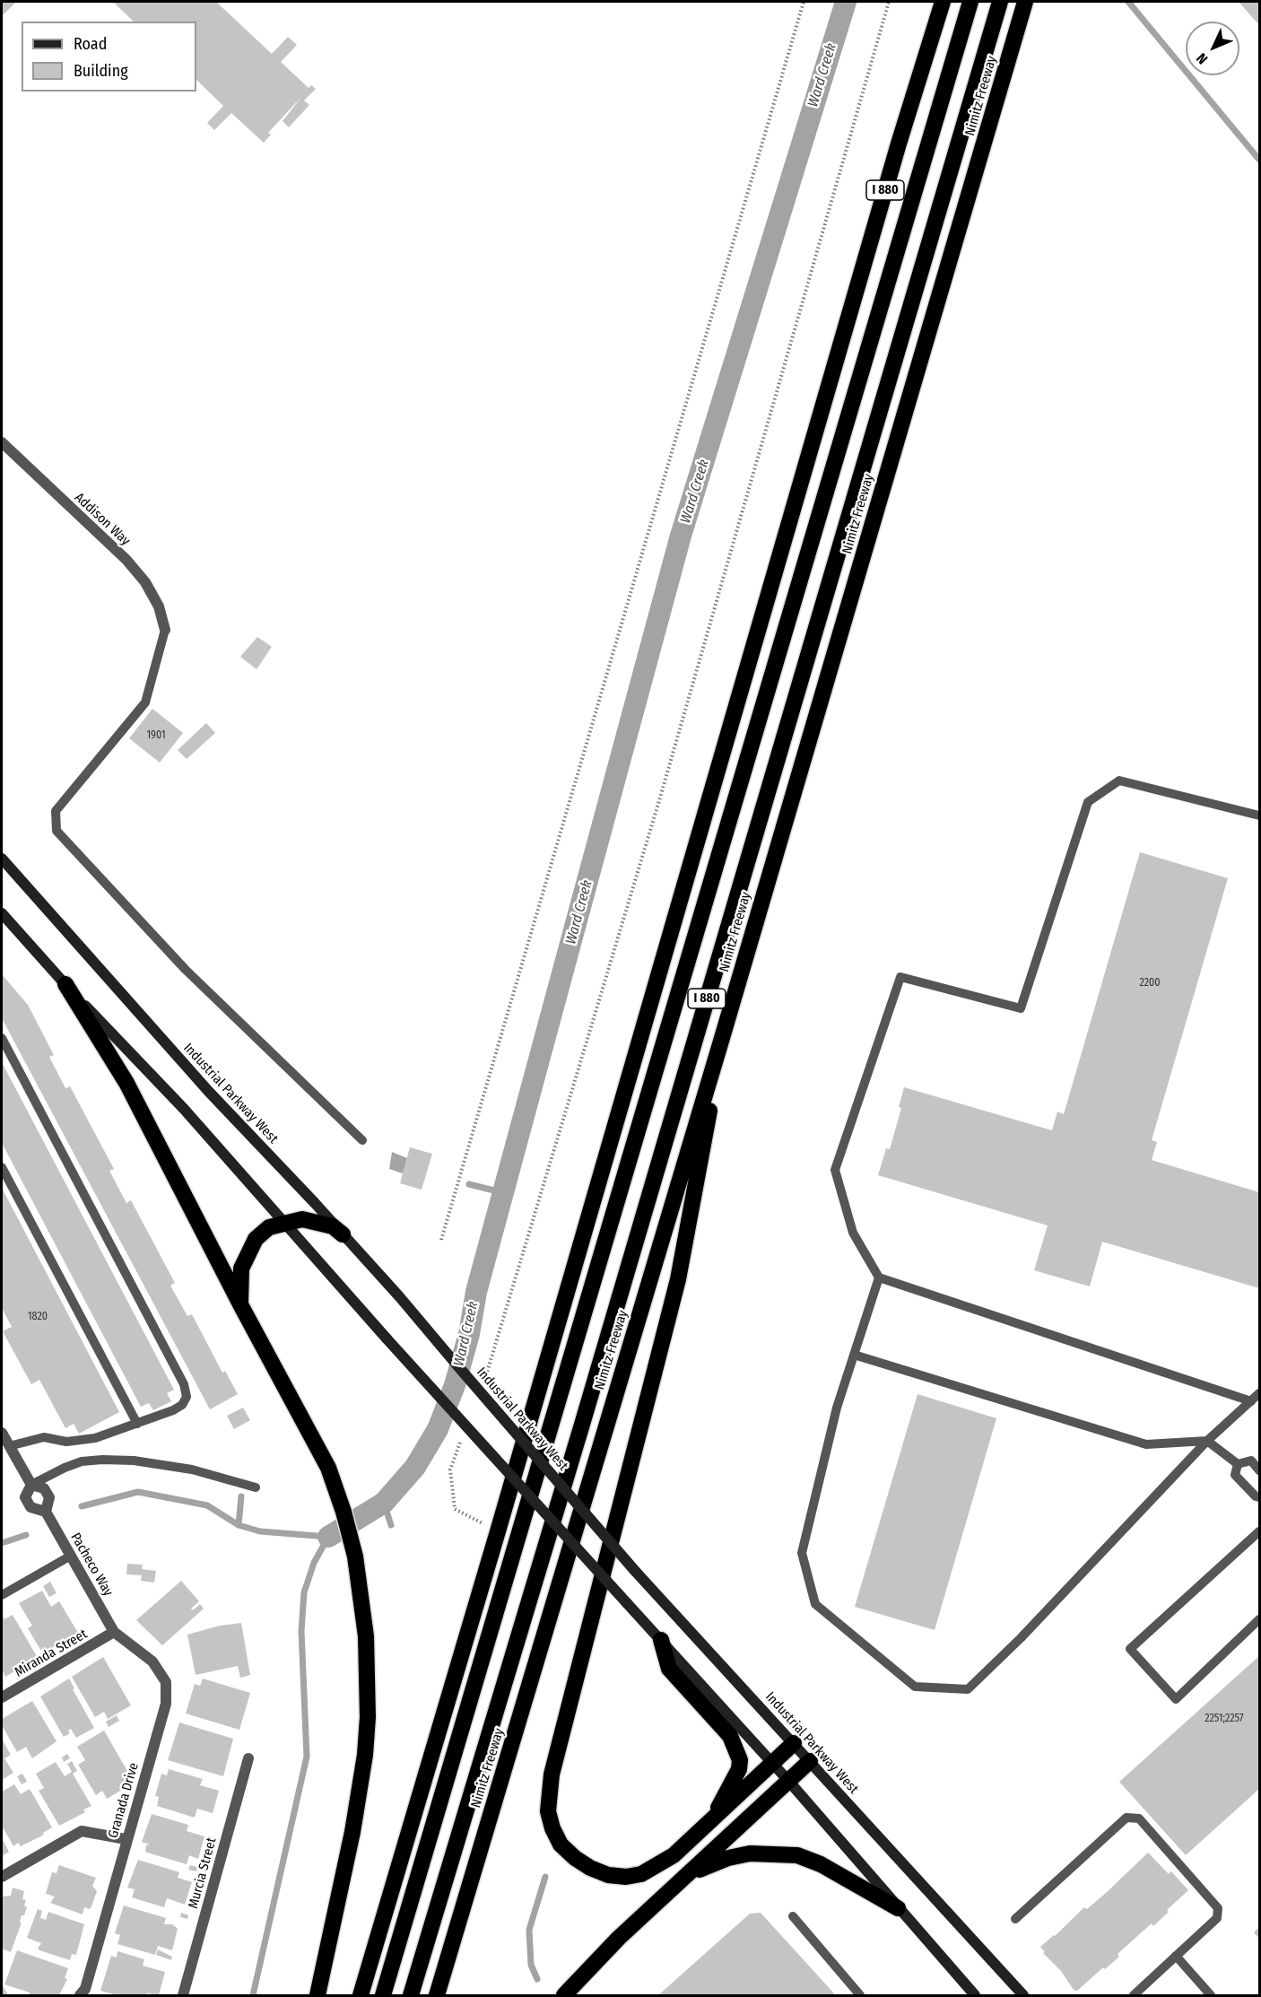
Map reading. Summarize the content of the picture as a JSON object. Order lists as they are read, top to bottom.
{
  "streets": {
    "highway": ["Nimitz Freeway", "I 880"],
    "main road": ["Industrial Parkway West"],
    "street": [
      "Addison Way",
      "Pacheco Way",
      "Miranda Street",
      "Granada Drive",
      "Murcia Street"
    ]
  },
  "crossings": [
    ["Pacheco Way", "Miranda Street"],
    ["Pacheco Way", "Granada Drive"],
    ["Miranda Street", "Granada Drive"]
  ],
  "water": ["Ward Creek"],
  "house_numbers": [
    "1901",
    "2200",
    "1820",
    "2251;2257"
  ],
  "legend": ["Road", "Building"],
  "north": "bottom left"
}
